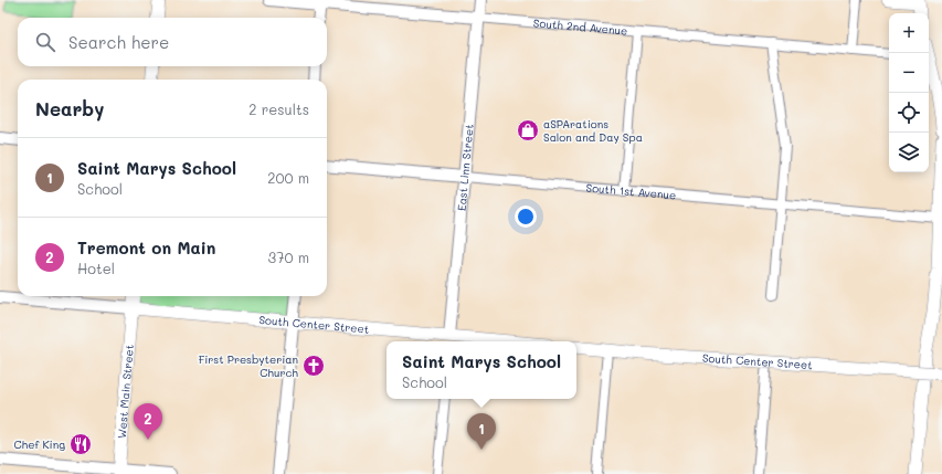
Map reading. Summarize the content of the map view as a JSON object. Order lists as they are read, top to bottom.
{
  "streets": {
    "main road": ["South Center Street", "West Main Street"],
    "street": ["South 2nd Avenue", "East Linn Street", "South 1st Avenue"]
  },
  "crossings": [
    ["South 2nd Avenue", "East Linn Street"],
    ["East Linn Street", "South 1st Avenue"],
    ["East Linn Street", "South Center Street"],
    ["South Center Street", "West Main Street"]
  ],
  "places": {
    "shop": ["aSPArations Salon and Day Spa"],
    "church": ["First Presbyterian Church"],
    "restaurant": ["Chef King"]
  },
  "page": {
    "map_buttons": ["+", "−"],
    "search": "Search here",
    "heading": ["Nearby", "2 results"],
    "list": [
      {
        "mark": "1",
        "name": "Saint Marys School",
        "note": "School",
        "value": "200 m"
      },
      {
        "mark": "2",
        "name": "Tremont on Main",
        "note": "Hotel",
        "value": "370 m"
      }
    ],
    "popup": ["Saint Marys School", "School"],
    "pins": ["2", "1"]
  }
}
